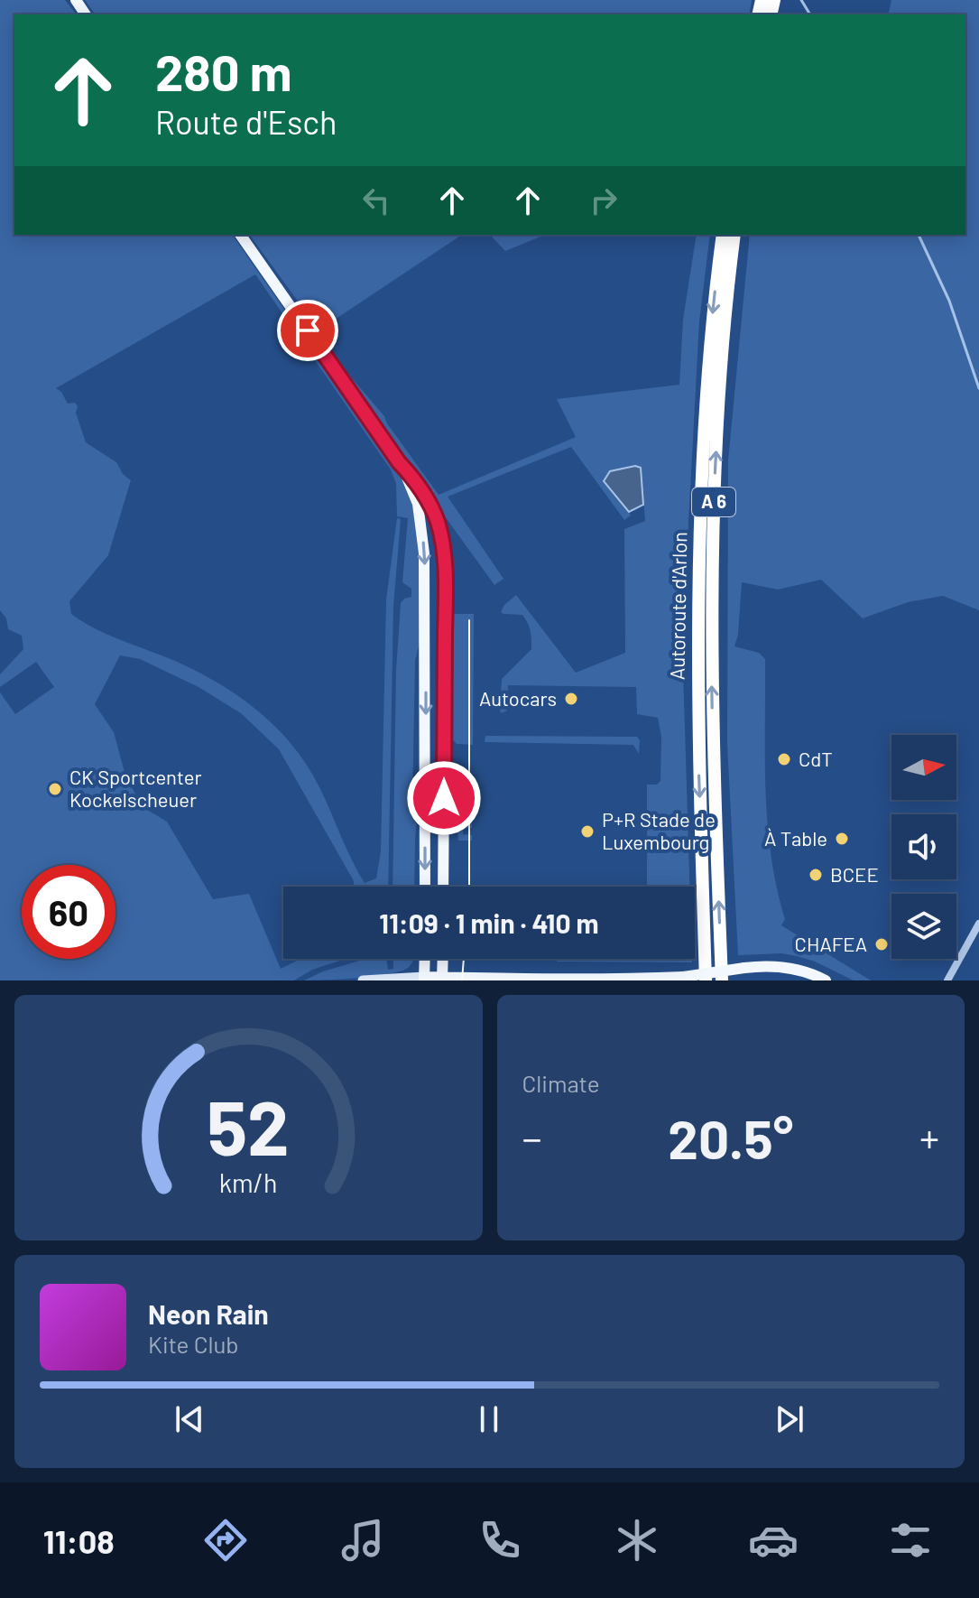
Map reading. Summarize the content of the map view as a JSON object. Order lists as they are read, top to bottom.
{
  "streets": {
    "highway": ["A 6", "Autoroute d'Arlon"]
  },
  "places": [
    "Autocars",
    "CdT",
    "CK Sportcenter Kockelscheuer",
    "P+R Stade de Luxembourg",
    "À Table",
    "BCEE",
    "CHAFEA"
  ],
  "north": "right",
  "page": {
    "turn": ["280 m", "Route d'Esch"],
    "limit": "60",
    "trip": "11:09 · 1 min · 410 m",
    "tile": "Climate",
    "heat": ["−", "20.5°", "+"],
    "song": ["Neon Rain", "Kite Club"],
    "tabs": "11:08",
    "gauge": ["52", "km/h"]
  }
}
